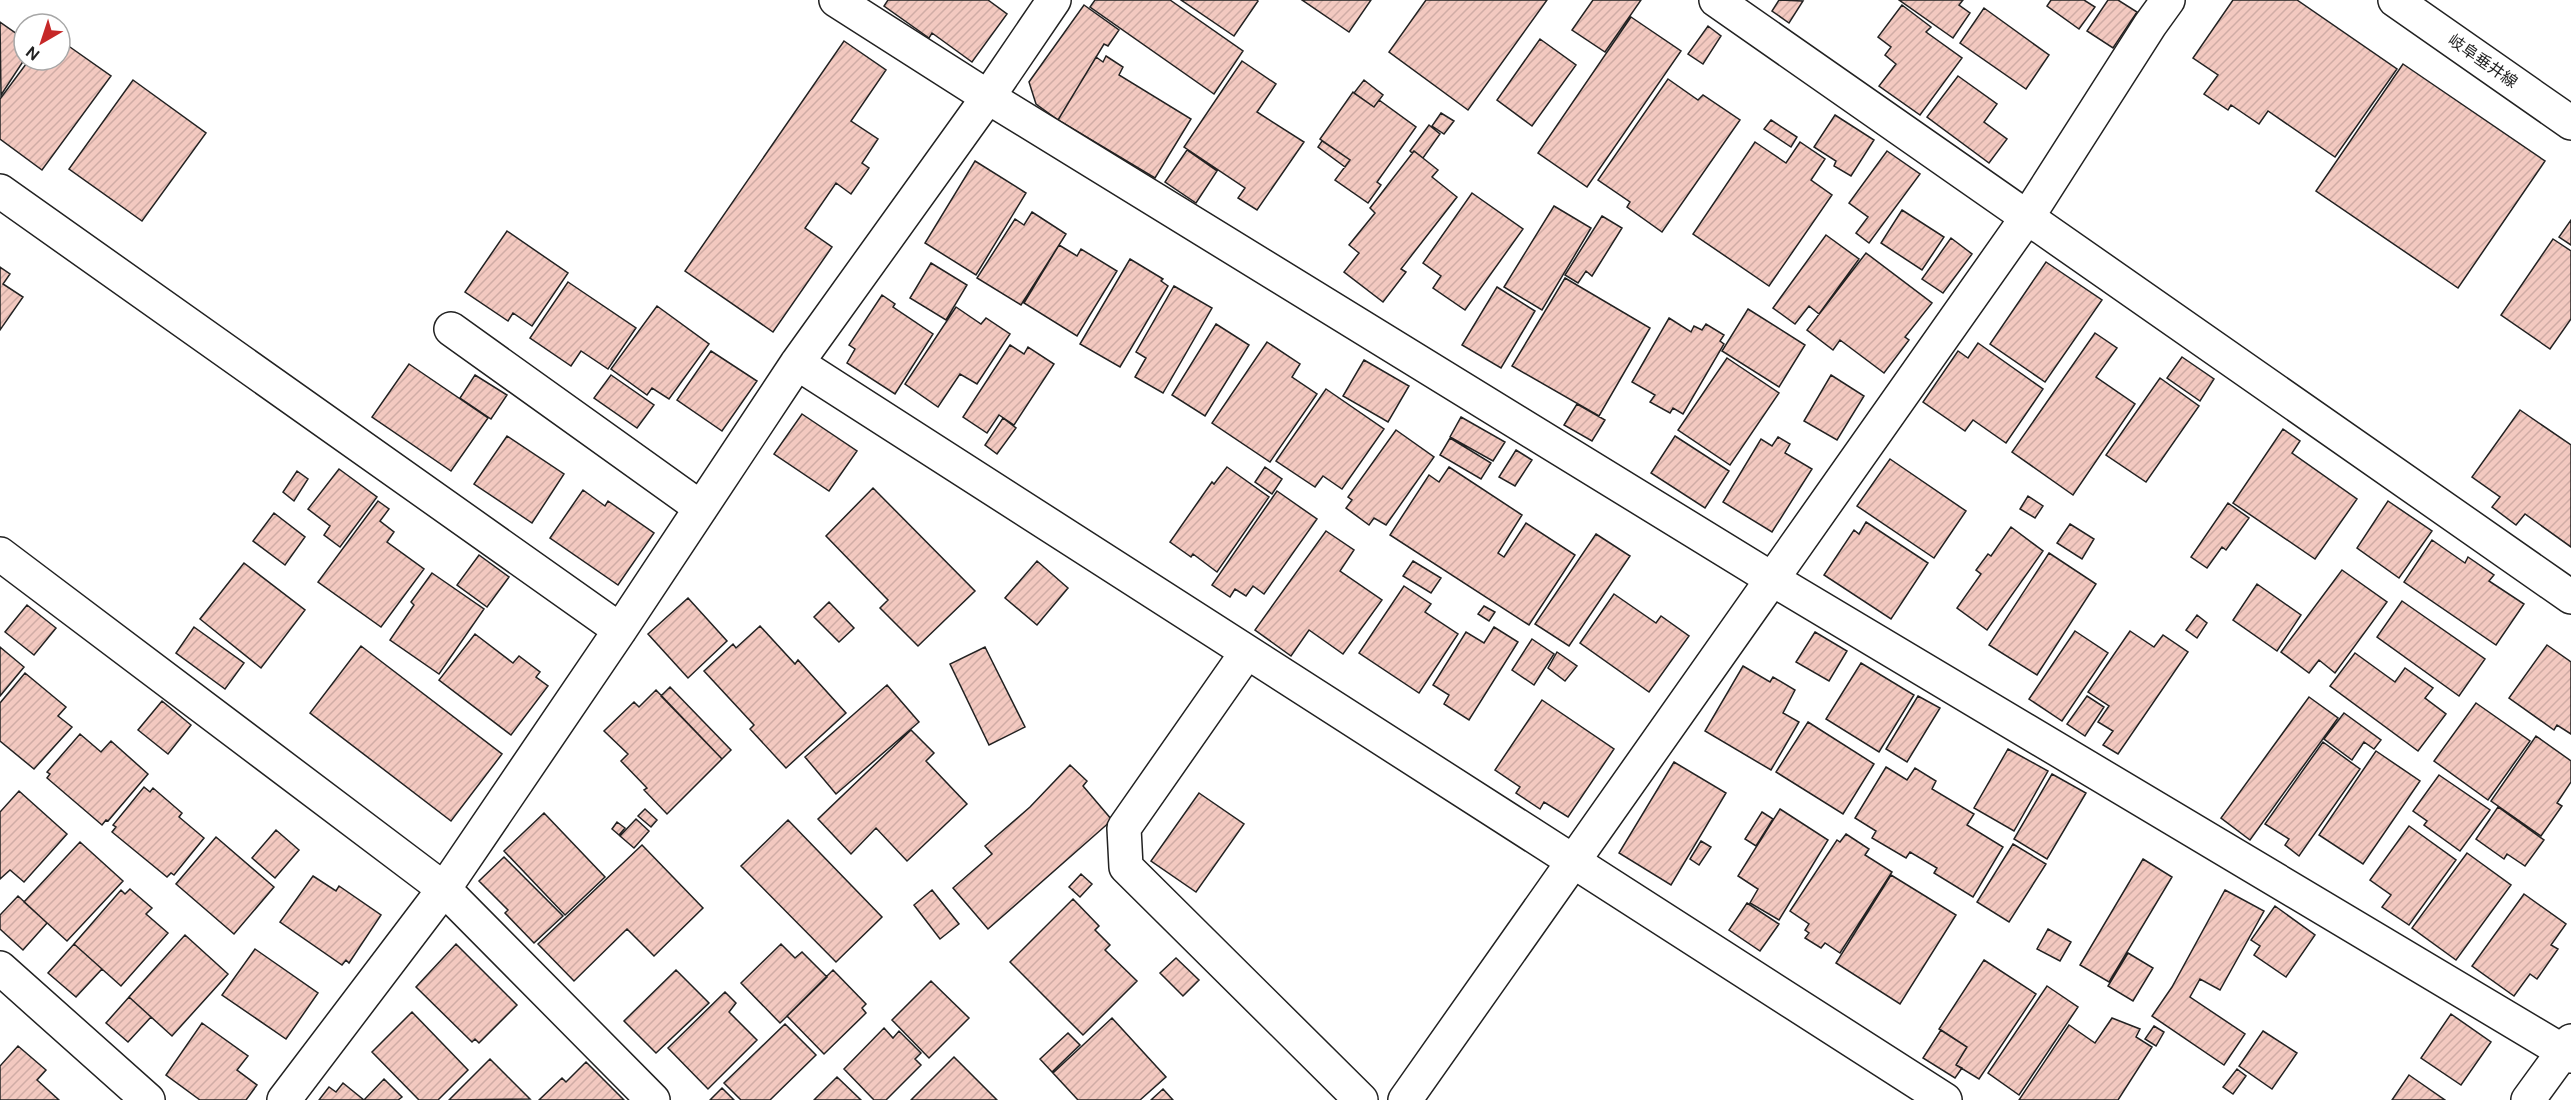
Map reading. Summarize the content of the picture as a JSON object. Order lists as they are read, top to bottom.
{
  "streets": {
    "street": ["岐阜垂井線"]
  },
  "north": "bottom left"
}
